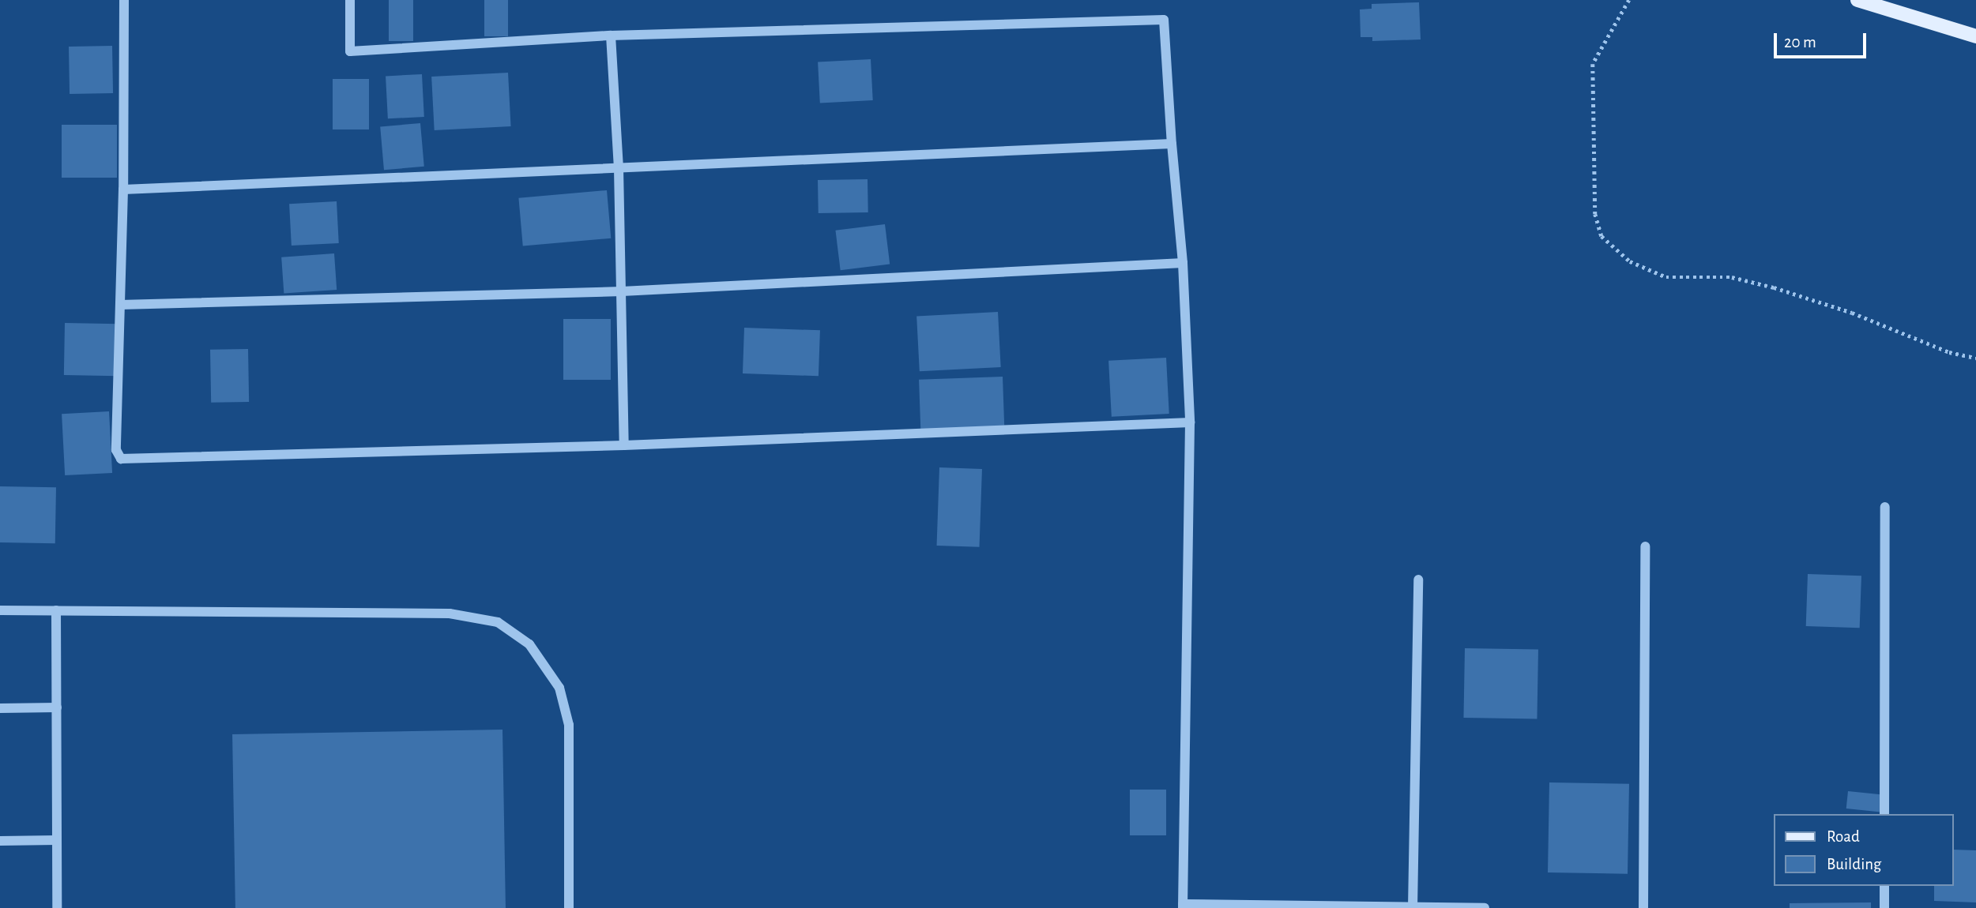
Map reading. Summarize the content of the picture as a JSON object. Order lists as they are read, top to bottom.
{
  "legend": ["Road", "Building"],
  "scale_bar": "20 m"
}
